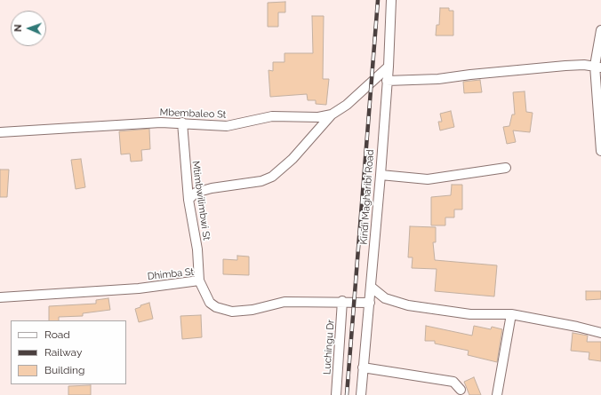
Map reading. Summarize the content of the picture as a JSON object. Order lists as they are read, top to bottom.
{
  "streets": {
    "street": [
      "Mbembaleo St",
      "Kindi Magharibi Road",
      "Mtimbwilimbwi St",
      "Dhimba St",
      "Luchingu Dr"
    ]
  },
  "crossings": [
    ["Mbembaleo St", "Kindi Magharibi Road"],
    ["Mbembaleo St", "Mtimbwilimbwi St"],
    ["Kindi Magharibi Road", "Dhimba St"],
    ["Mtimbwilimbwi St", "Dhimba St"],
    ["Dhimba St", "Luchingu Dr"]
  ],
  "legend": ["Road", "Railway", "Building"],
  "north": "left"
}
